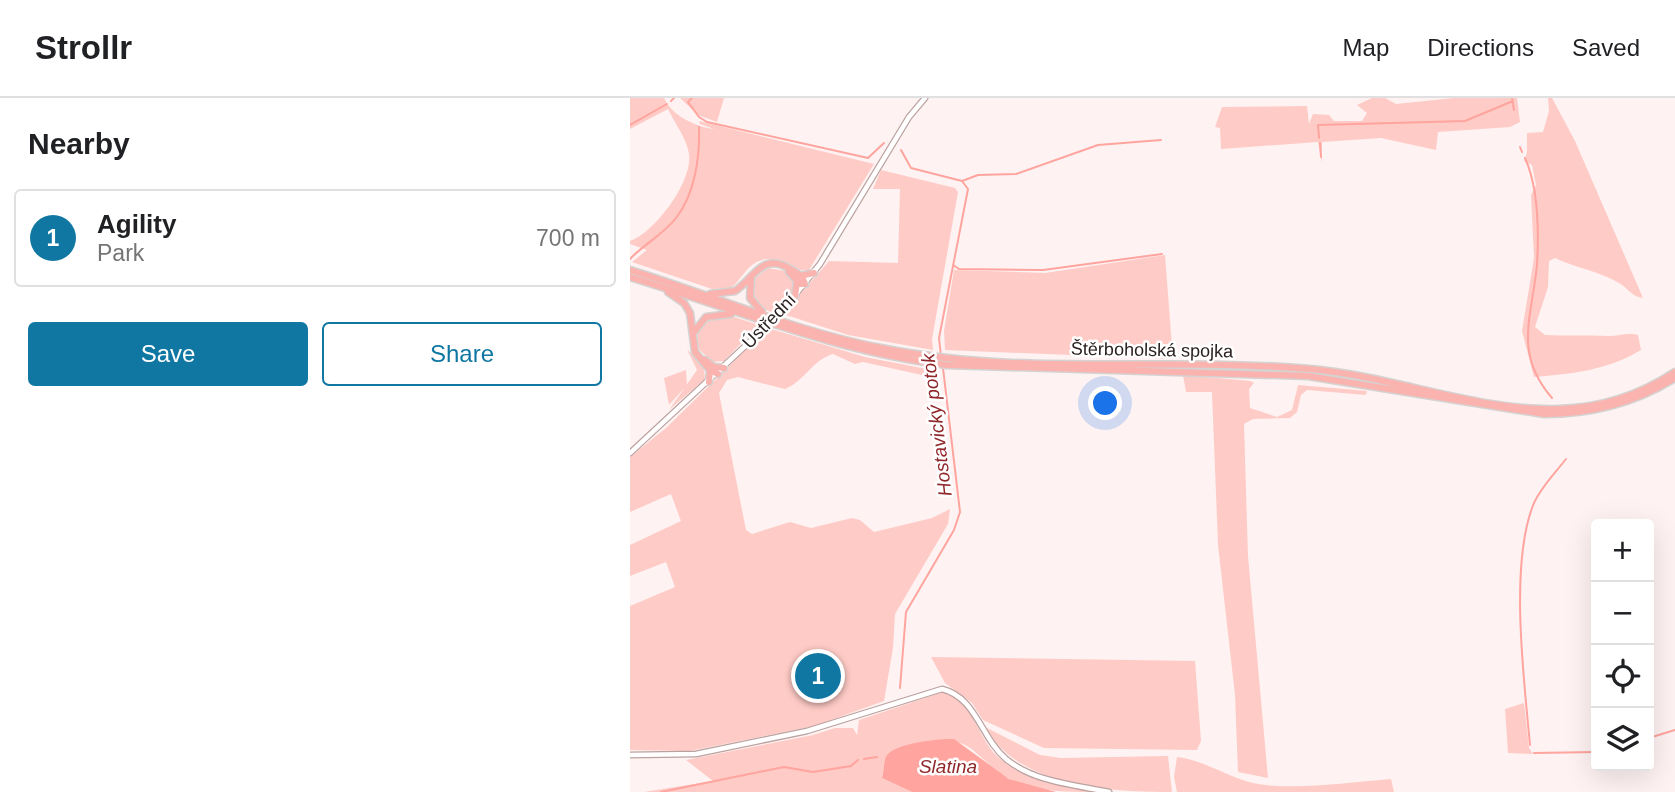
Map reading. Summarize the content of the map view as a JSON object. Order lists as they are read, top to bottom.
{
  "streets": {
    "highway": ["Štěrboholská spojka"],
    "street": ["Ústřední"]
  },
  "water": ["Hostavický potok", "Slatina"],
  "page": {
    "header": "Strollr",
    "nav": ["Map", "Directions", "Saved"],
    "heading": "Nearby",
    "list": [
      {
        "mark": "1",
        "name": "Agility",
        "note": "Park",
        "value": "700 m"
      }
    ],
    "buttons": ["Save", "Share"],
    "map_buttons": ["+", "−"],
    "pins": "1"
  }
}
